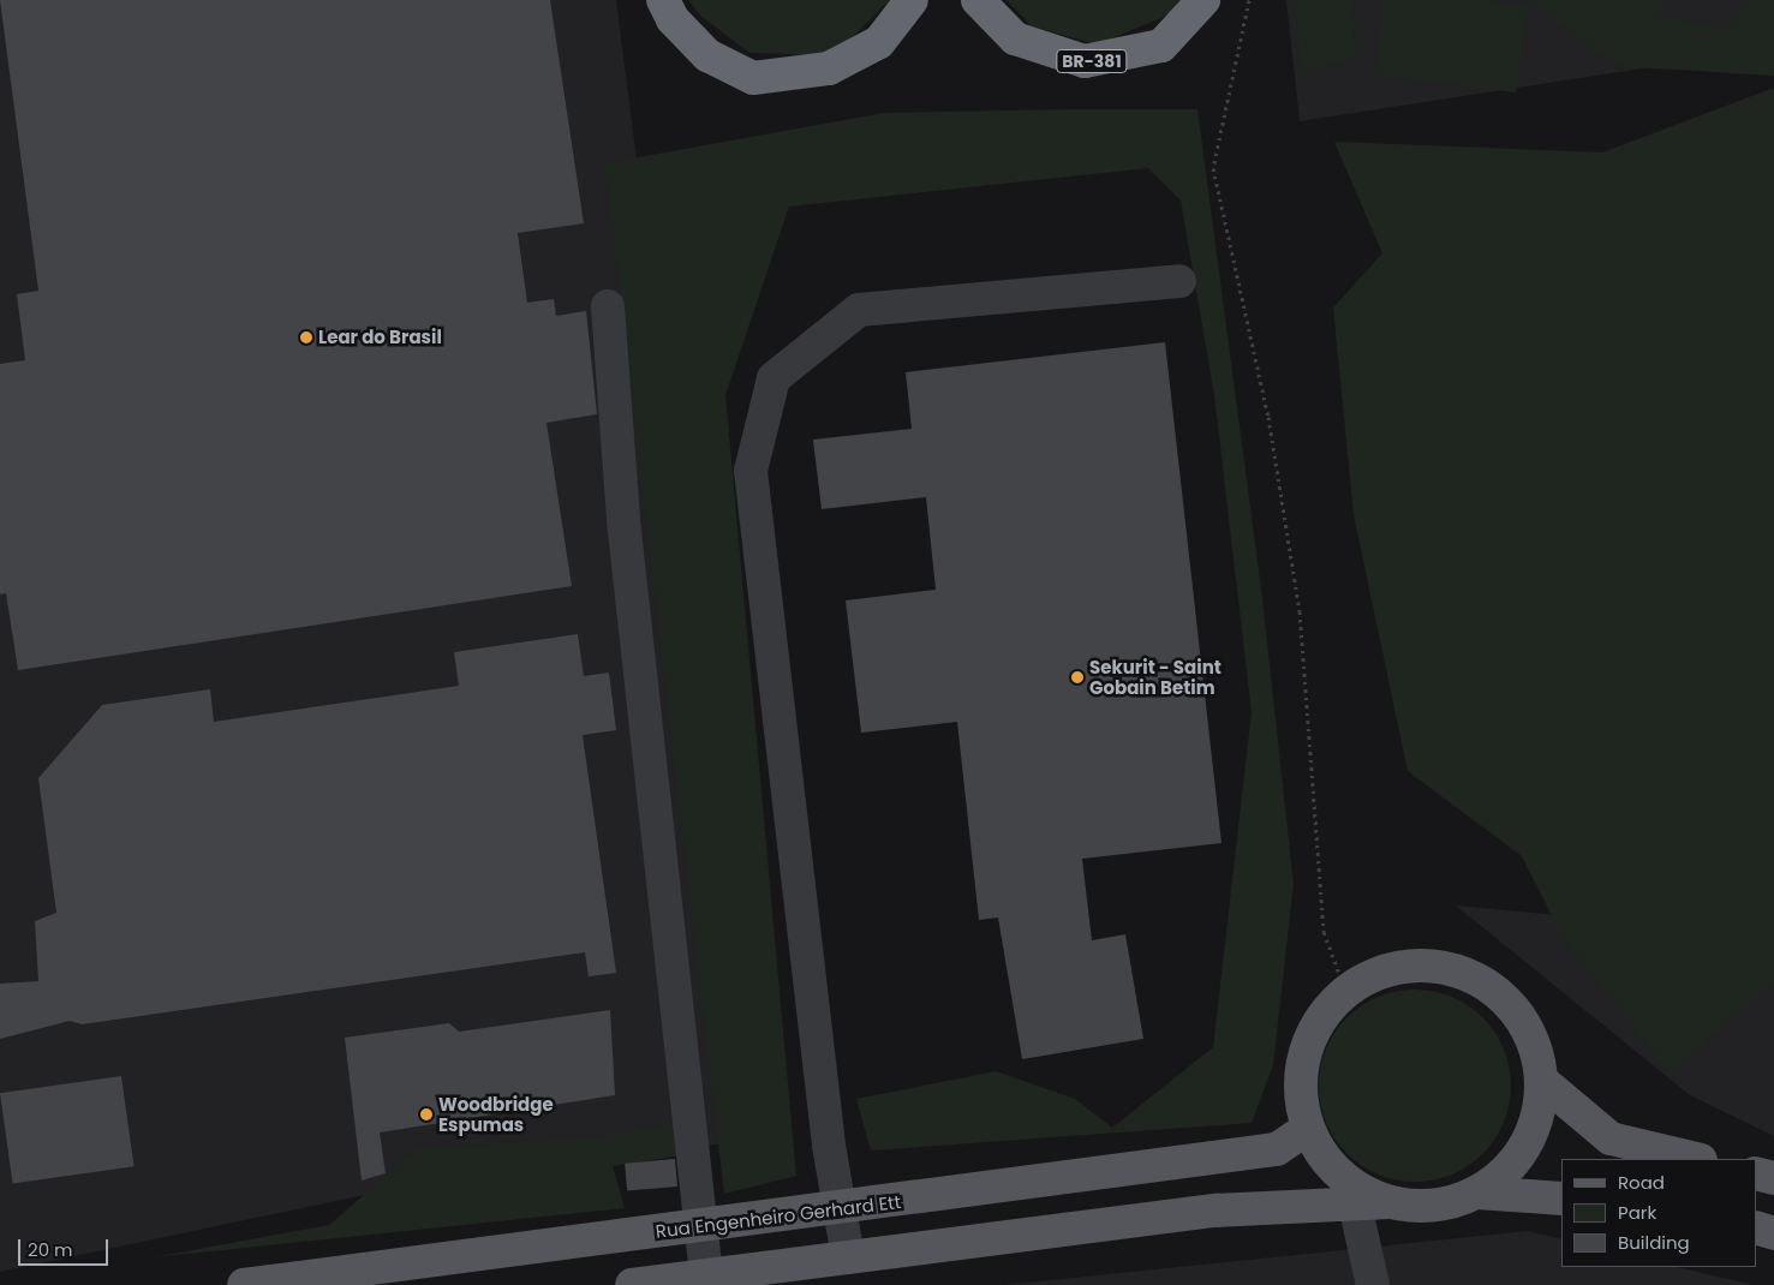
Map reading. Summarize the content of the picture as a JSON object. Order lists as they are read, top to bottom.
{
  "streets": {
    "highway": ["BR-381"],
    "main road": ["Rua Engenheiro Gerhard Ett"]
  },
  "places": ["Lear do Brasil", "Sekurit - Saint Gobain Betim", "Woodbridge Espumas"],
  "legend": ["Road", "Park", "Building"],
  "scale_bar": "20 m"
}
